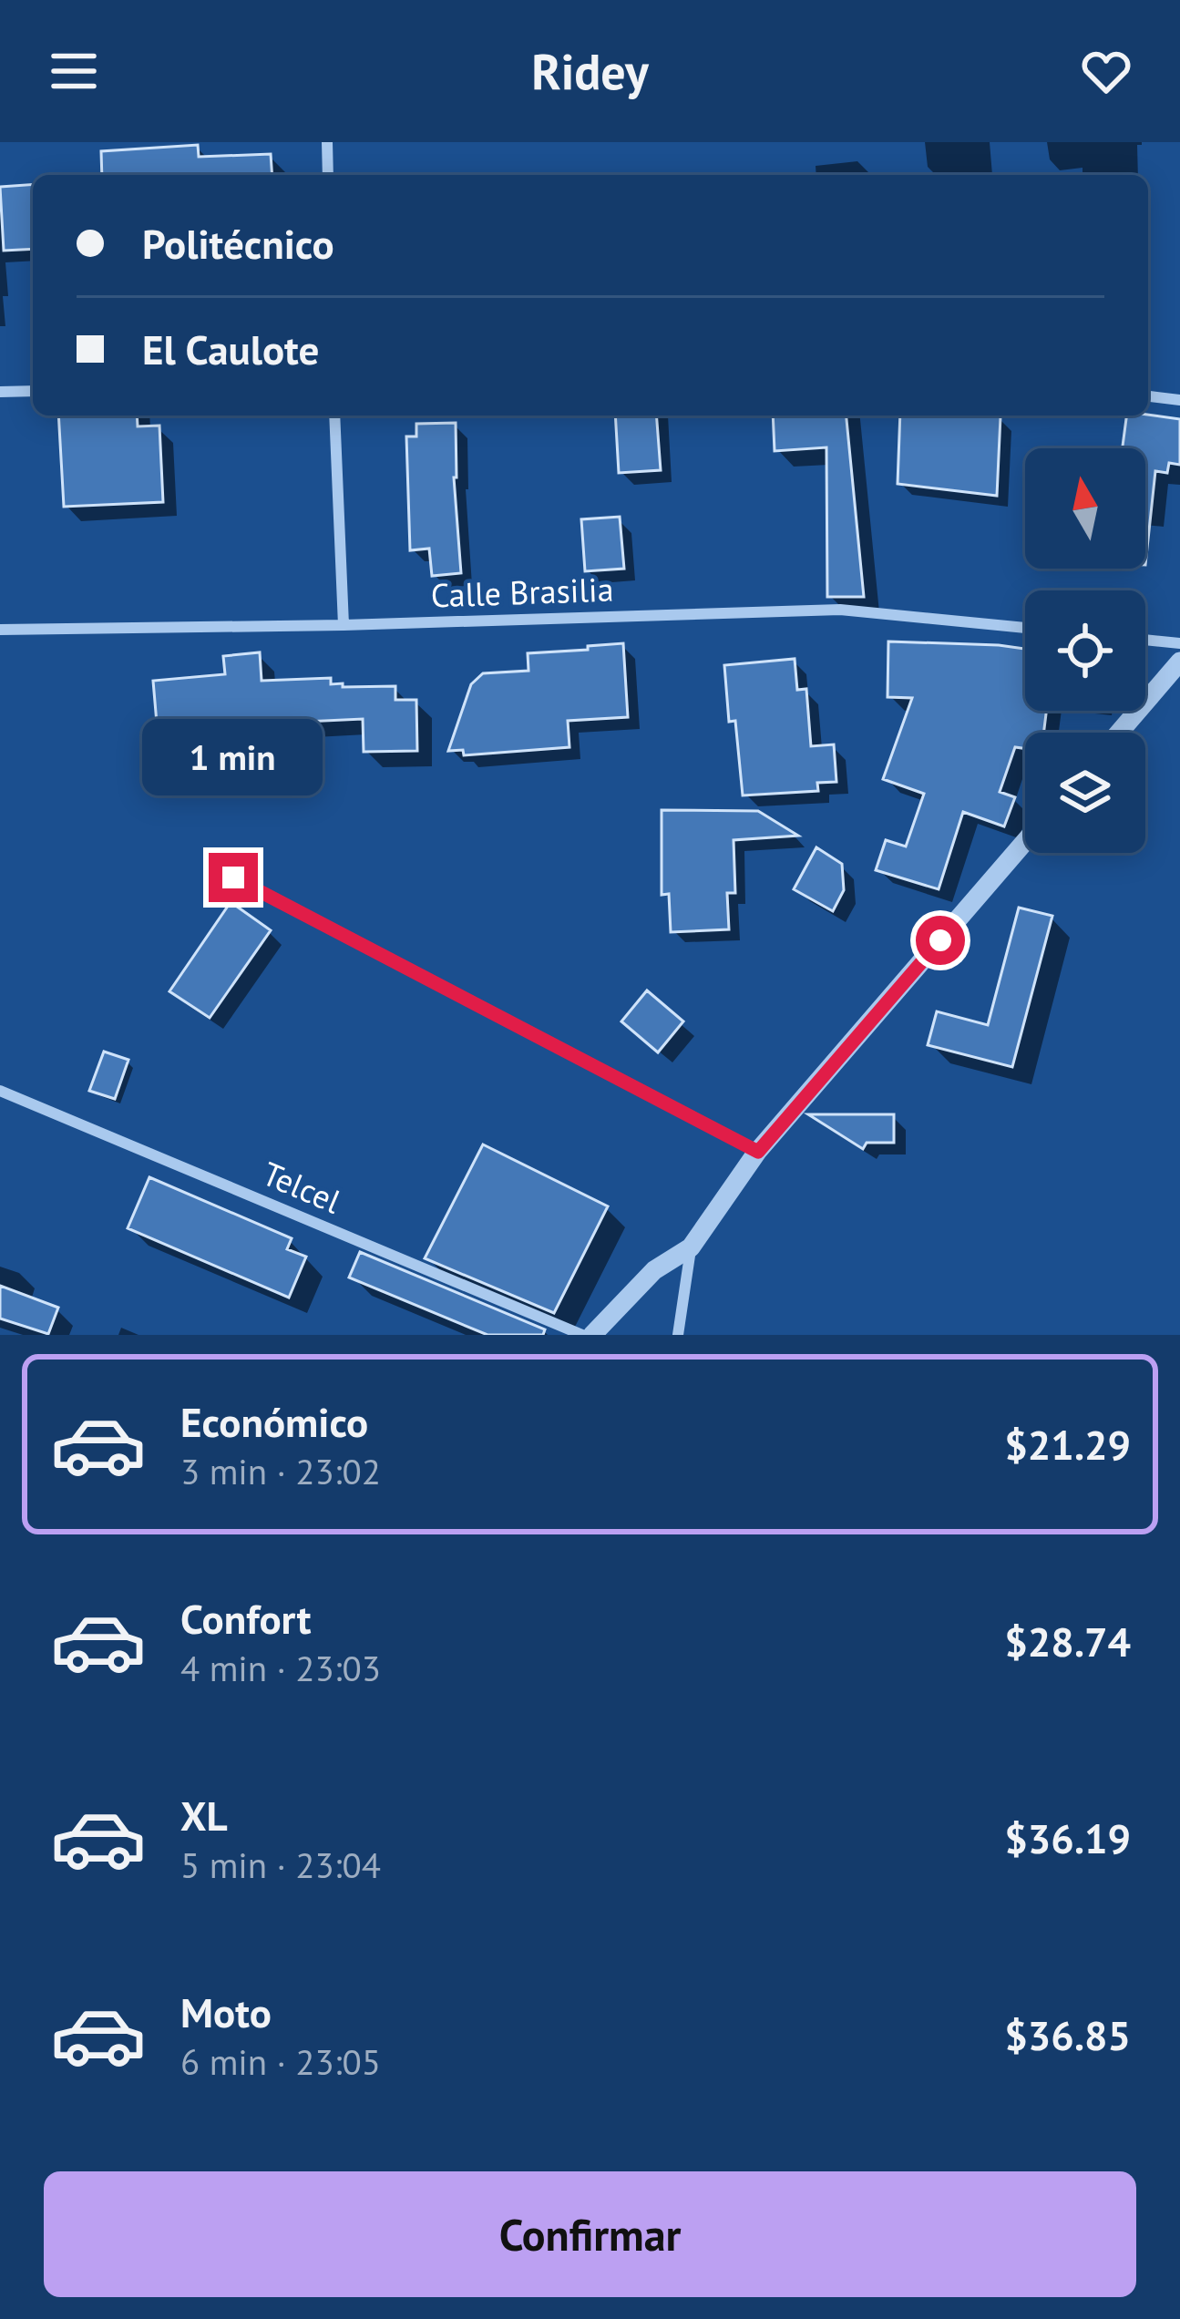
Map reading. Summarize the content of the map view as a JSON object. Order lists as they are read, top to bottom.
{
  "streets": {
    "street": ["Calle Brasilia", "Telcel"]
  },
  "north": "top",
  "page": {
    "header": "Ridey",
    "banner": ["Politécnico", "El Caulote"],
    "bubble": "1 min",
    "list": [
      {
        "name": "Económico",
        "note": "3 min · 23:02",
        "value": "$21.29"
      },
      {
        "name": "Confort",
        "note": "4 min · 23:03",
        "value": "$28.74"
      },
      {
        "name": "XL",
        "note": "5 min · 23:04",
        "value": "$36.19"
      },
      {
        "name": "Moto",
        "note": "6 min · 23:05",
        "value": "$36.85"
      }
    ],
    "buttons": "Confirmar"
  }
}
